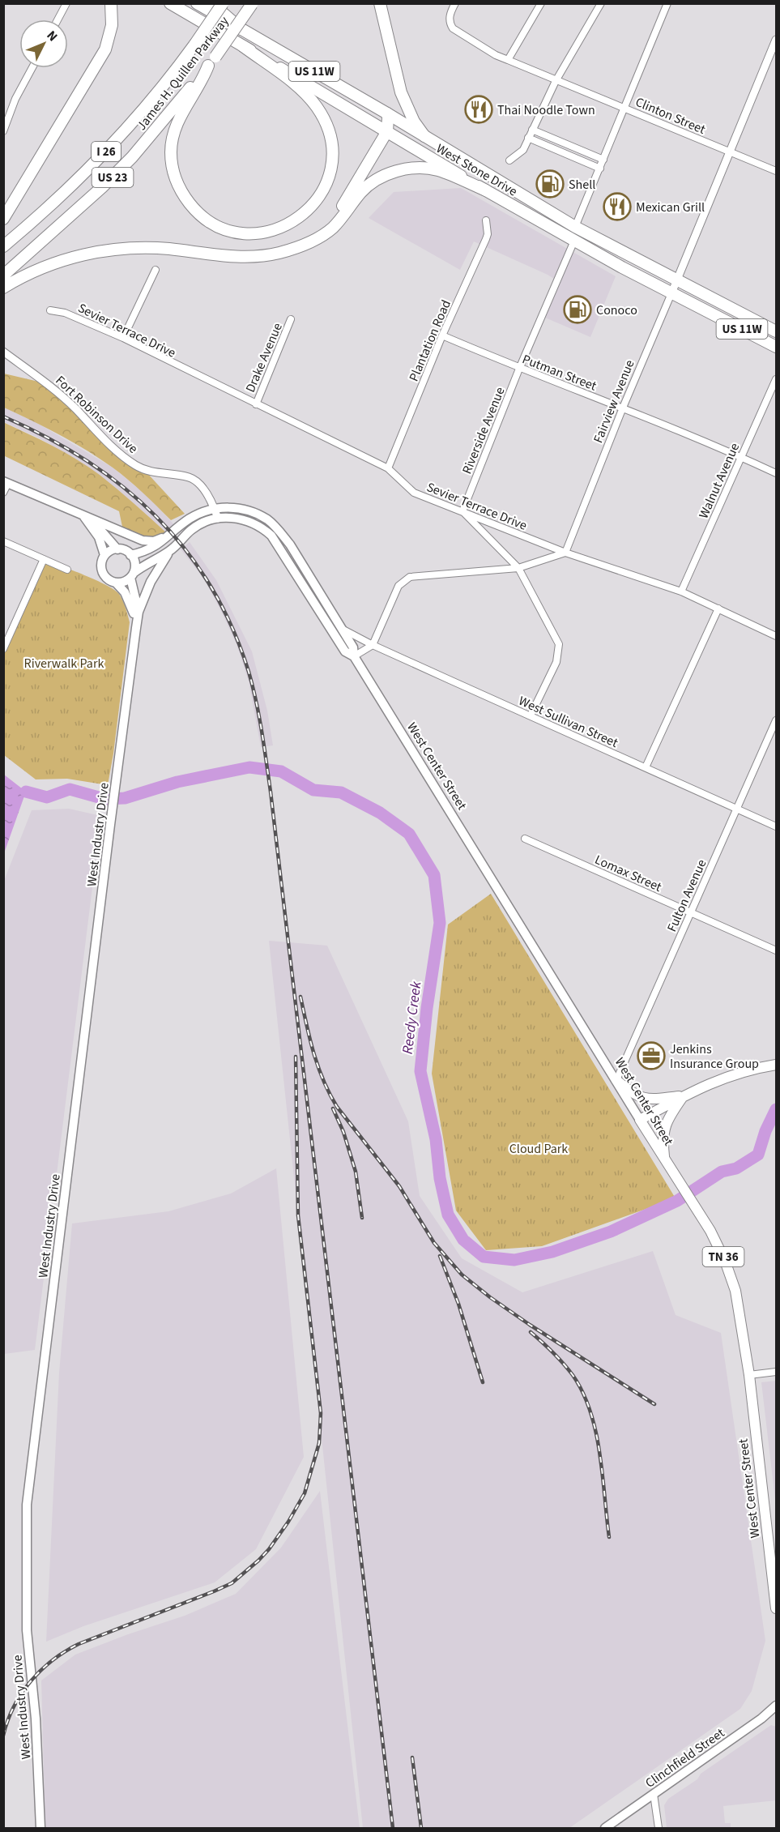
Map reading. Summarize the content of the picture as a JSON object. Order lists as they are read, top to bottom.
{
  "streets": {
    "highway": [
      "US 11W",
      "James H. Quillen Parkway",
      "I 26",
      "West Stone Drive",
      "US 23"
    ],
    "main road": [
      "West Center Street",
      "West Industry Drive",
      "TN 36",
      "Clinchfield Street"
    ],
    "street": [
      "Clinton Street",
      "Sevier Terrace Drive",
      "Plantation Road",
      "Drake Avenue",
      "Putman Street",
      "Fairview Avenue",
      "Fort Robinson Drive",
      "Riverside Avenue",
      "Walnut Avenue",
      "West Sullivan Street",
      "Lomax Street",
      "Fulton Avenue"
    ]
  },
  "crossings": [
    ["Clinton Street", "Fairview Avenue"],
    ["West Stone Drive", "Fairview Avenue"],
    ["West Stone Drive", "Riverside Avenue"],
    ["Sevier Terrace Drive", "Plantation Road"],
    ["Sevier Terrace Drive", "Drake Avenue"],
    ["Sevier Terrace Drive", "Fairview Avenue"],
    ["Sevier Terrace Drive", "Riverside Avenue"],
    ["Sevier Terrace Drive", "Walnut Avenue"],
    ["Plantation Road", "Putman Street"],
    ["Putman Street", "Fairview Avenue"],
    ["Putman Street", "Riverside Avenue"],
    ["Putman Street", "Walnut Avenue"],
    ["Fort Robinson Drive", "West Center Street"],
    ["West Sullivan Street", "West Center Street"],
    ["West Sullivan Street", "Fulton Avenue"],
    ["West Center Street", "West Industry Drive"],
    ["West Center Street", "Fulton Avenue"],
    ["Lomax Street", "Fulton Avenue"]
  ],
  "water": ["Reedy Creek"],
  "parks": ["Riverwalk Park", "Cloud Park"],
  "places": {
    "restaurant": ["Thai Noodle Town", "Mexican Grill"],
    "fuel station": ["Shell", "Conoco"],
    "office": ["Jenkins Insurance Group"]
  },
  "north": "top right"
}
